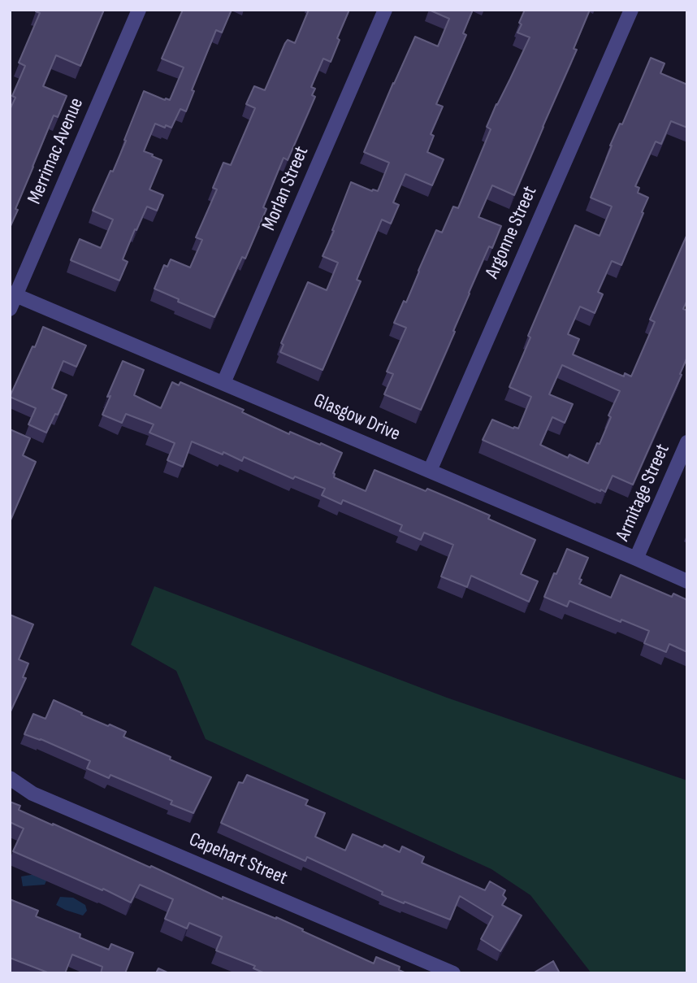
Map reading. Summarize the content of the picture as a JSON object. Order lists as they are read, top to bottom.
{
  "streets": {
    "street": [
      "Merrimac Avenue",
      "Morlan Street",
      "Argonne Street",
      "Glasgow Drive",
      "Armitage Street",
      "Capehart Street"
    ]
  },
  "crossings": [
    ["Merrimac Avenue", "Glasgow Drive"],
    ["Morlan Street", "Glasgow Drive"],
    ["Argonne Street", "Glasgow Drive"],
    ["Glasgow Drive", "Armitage Street"]
  ]
}
